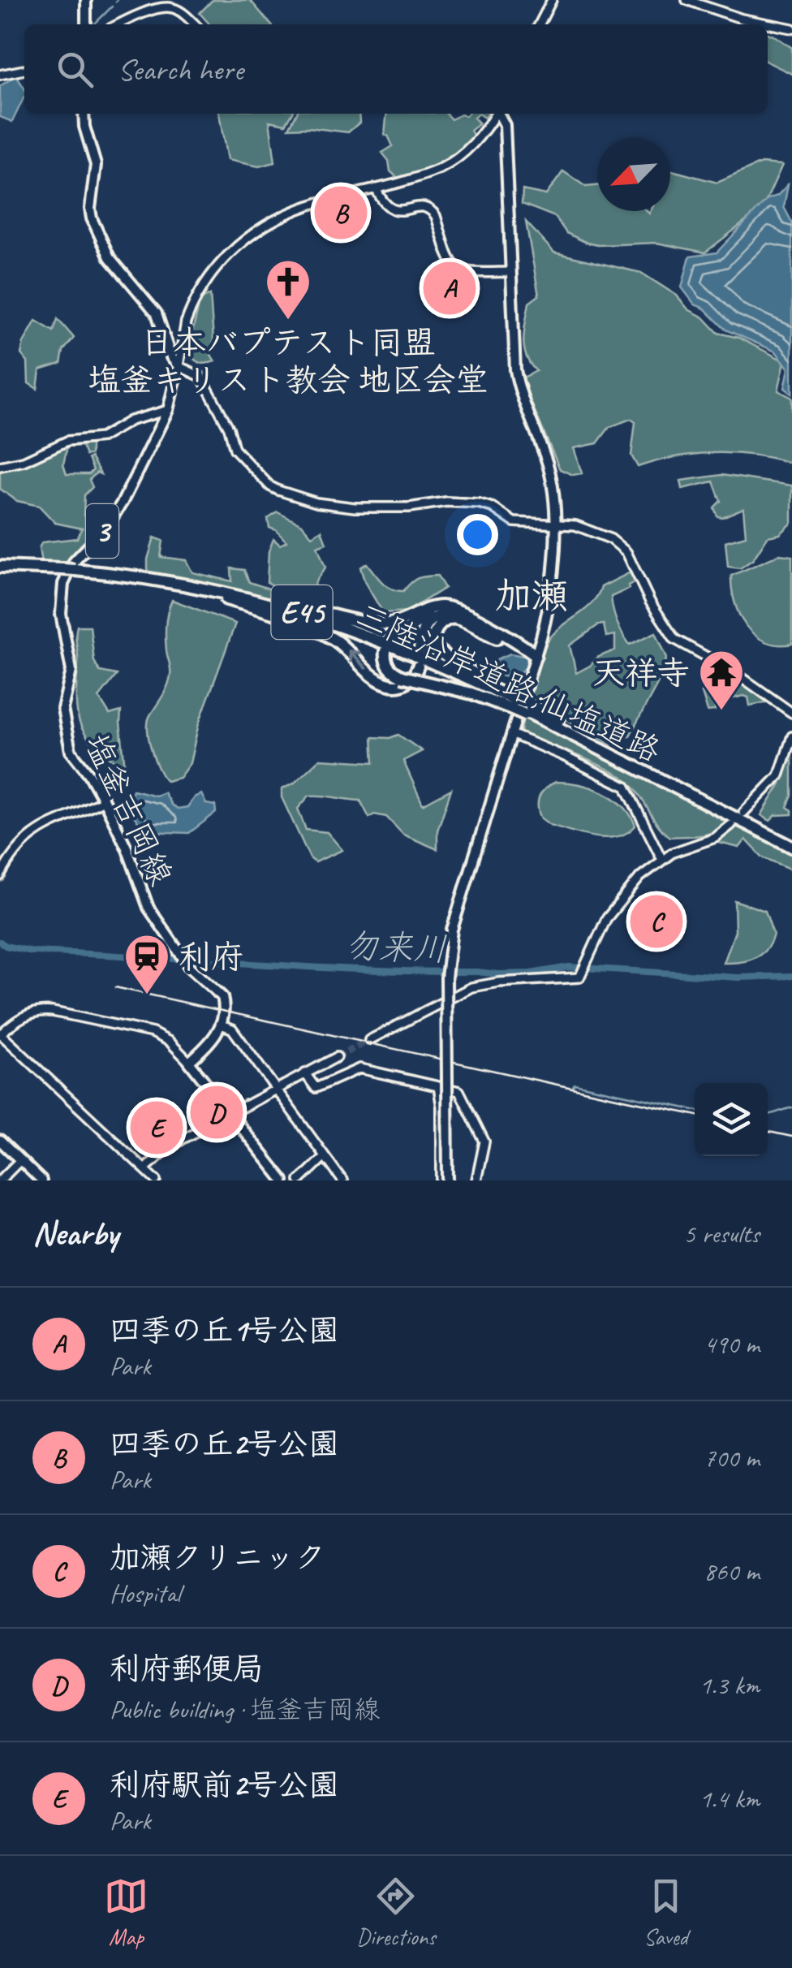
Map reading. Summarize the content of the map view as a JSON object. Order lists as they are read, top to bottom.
{
  "streets": {
    "highway": ["E45", "三陸沿岸道路;仙塩道路"],
    "main road": ["3", "塩釜吉岡線"]
  },
  "districts": ["加瀬"],
  "water": ["勿来川"],
  "places": {
    "church": ["日本バプテスト同盟 塩釜キリスト教会 地区会堂"],
    "temple": ["天祥寺"],
    "station": ["利府"]
  },
  "north": "bottom left",
  "page": {
    "search": "Search here",
    "pins": [
      "B",
      "A",
      "C",
      "D",
      "E"
    ],
    "heading": ["Nearby", "5 results"],
    "list": [
      {
        "mark": "A",
        "name": "四季の丘1号公園",
        "note": "Park",
        "value": "490 m"
      },
      {
        "mark": "B",
        "name": "四季の丘2号公園",
        "note": "Park",
        "value": "700 m"
      },
      {
        "mark": "C",
        "name": "加瀬クリニック",
        "note": "Hospital",
        "value": "860 m"
      },
      {
        "mark": "D",
        "name": "利府郵便局",
        "note": "Public building · 塩釜吉岡線",
        "value": "1.3 km"
      },
      {
        "mark": "E",
        "name": "利府駅前2号公園",
        "note": "Park",
        "value": "1.4 km"
      }
    ],
    "nav": ["Map", "Directions", "Saved"]
  }
}
